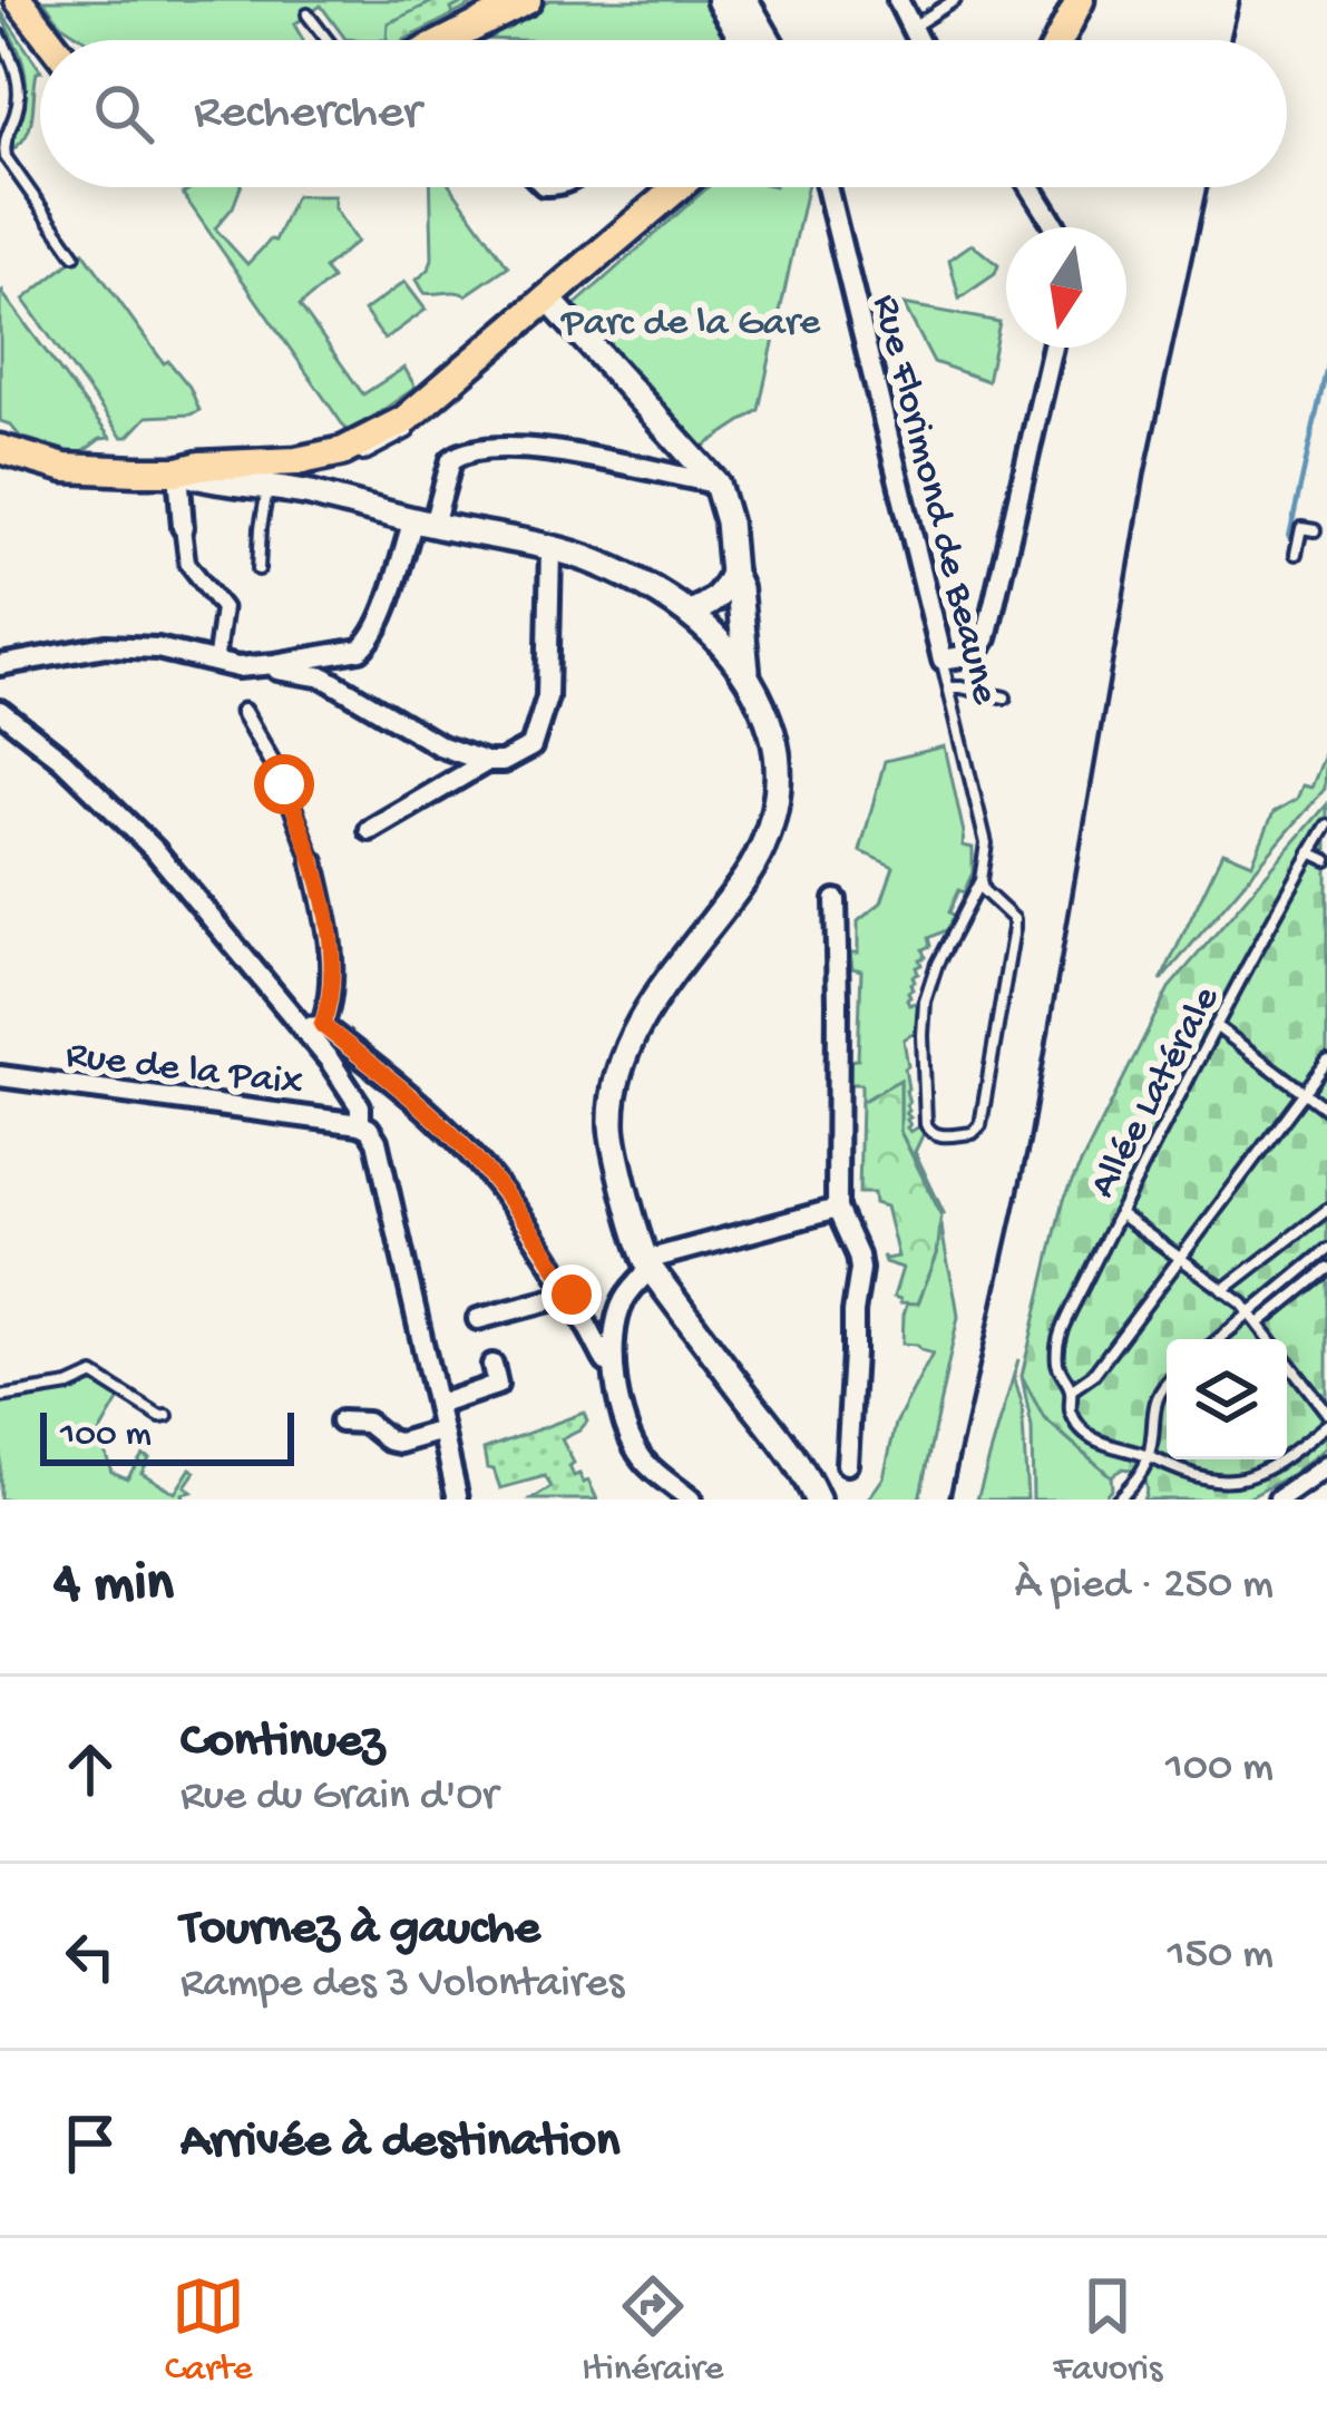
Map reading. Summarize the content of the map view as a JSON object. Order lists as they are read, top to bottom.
{
  "streets": {
    "street": ["Rue Florimond de Beaune", "Rue de la Paix"],
    "lane": ["Allée Latérale"]
  },
  "parks": ["Parc de la Gare"],
  "scale_bar": "100 m",
  "north": "bottom",
  "page": {
    "search": "Rechercher",
    "scale": "100 m",
    "heading": ["4 min", "À pied · 250 m"],
    "list": [
      ["Continuez", "Rue du Grain d'Or", "100 m"],
      ["Tournez à gauche", "Rampe des 3 Volontaires", "150 m"],
      "Arrivée à destination"
    ],
    "nav": ["Carte", "Itinéraire", "Favoris"]
  }
}
